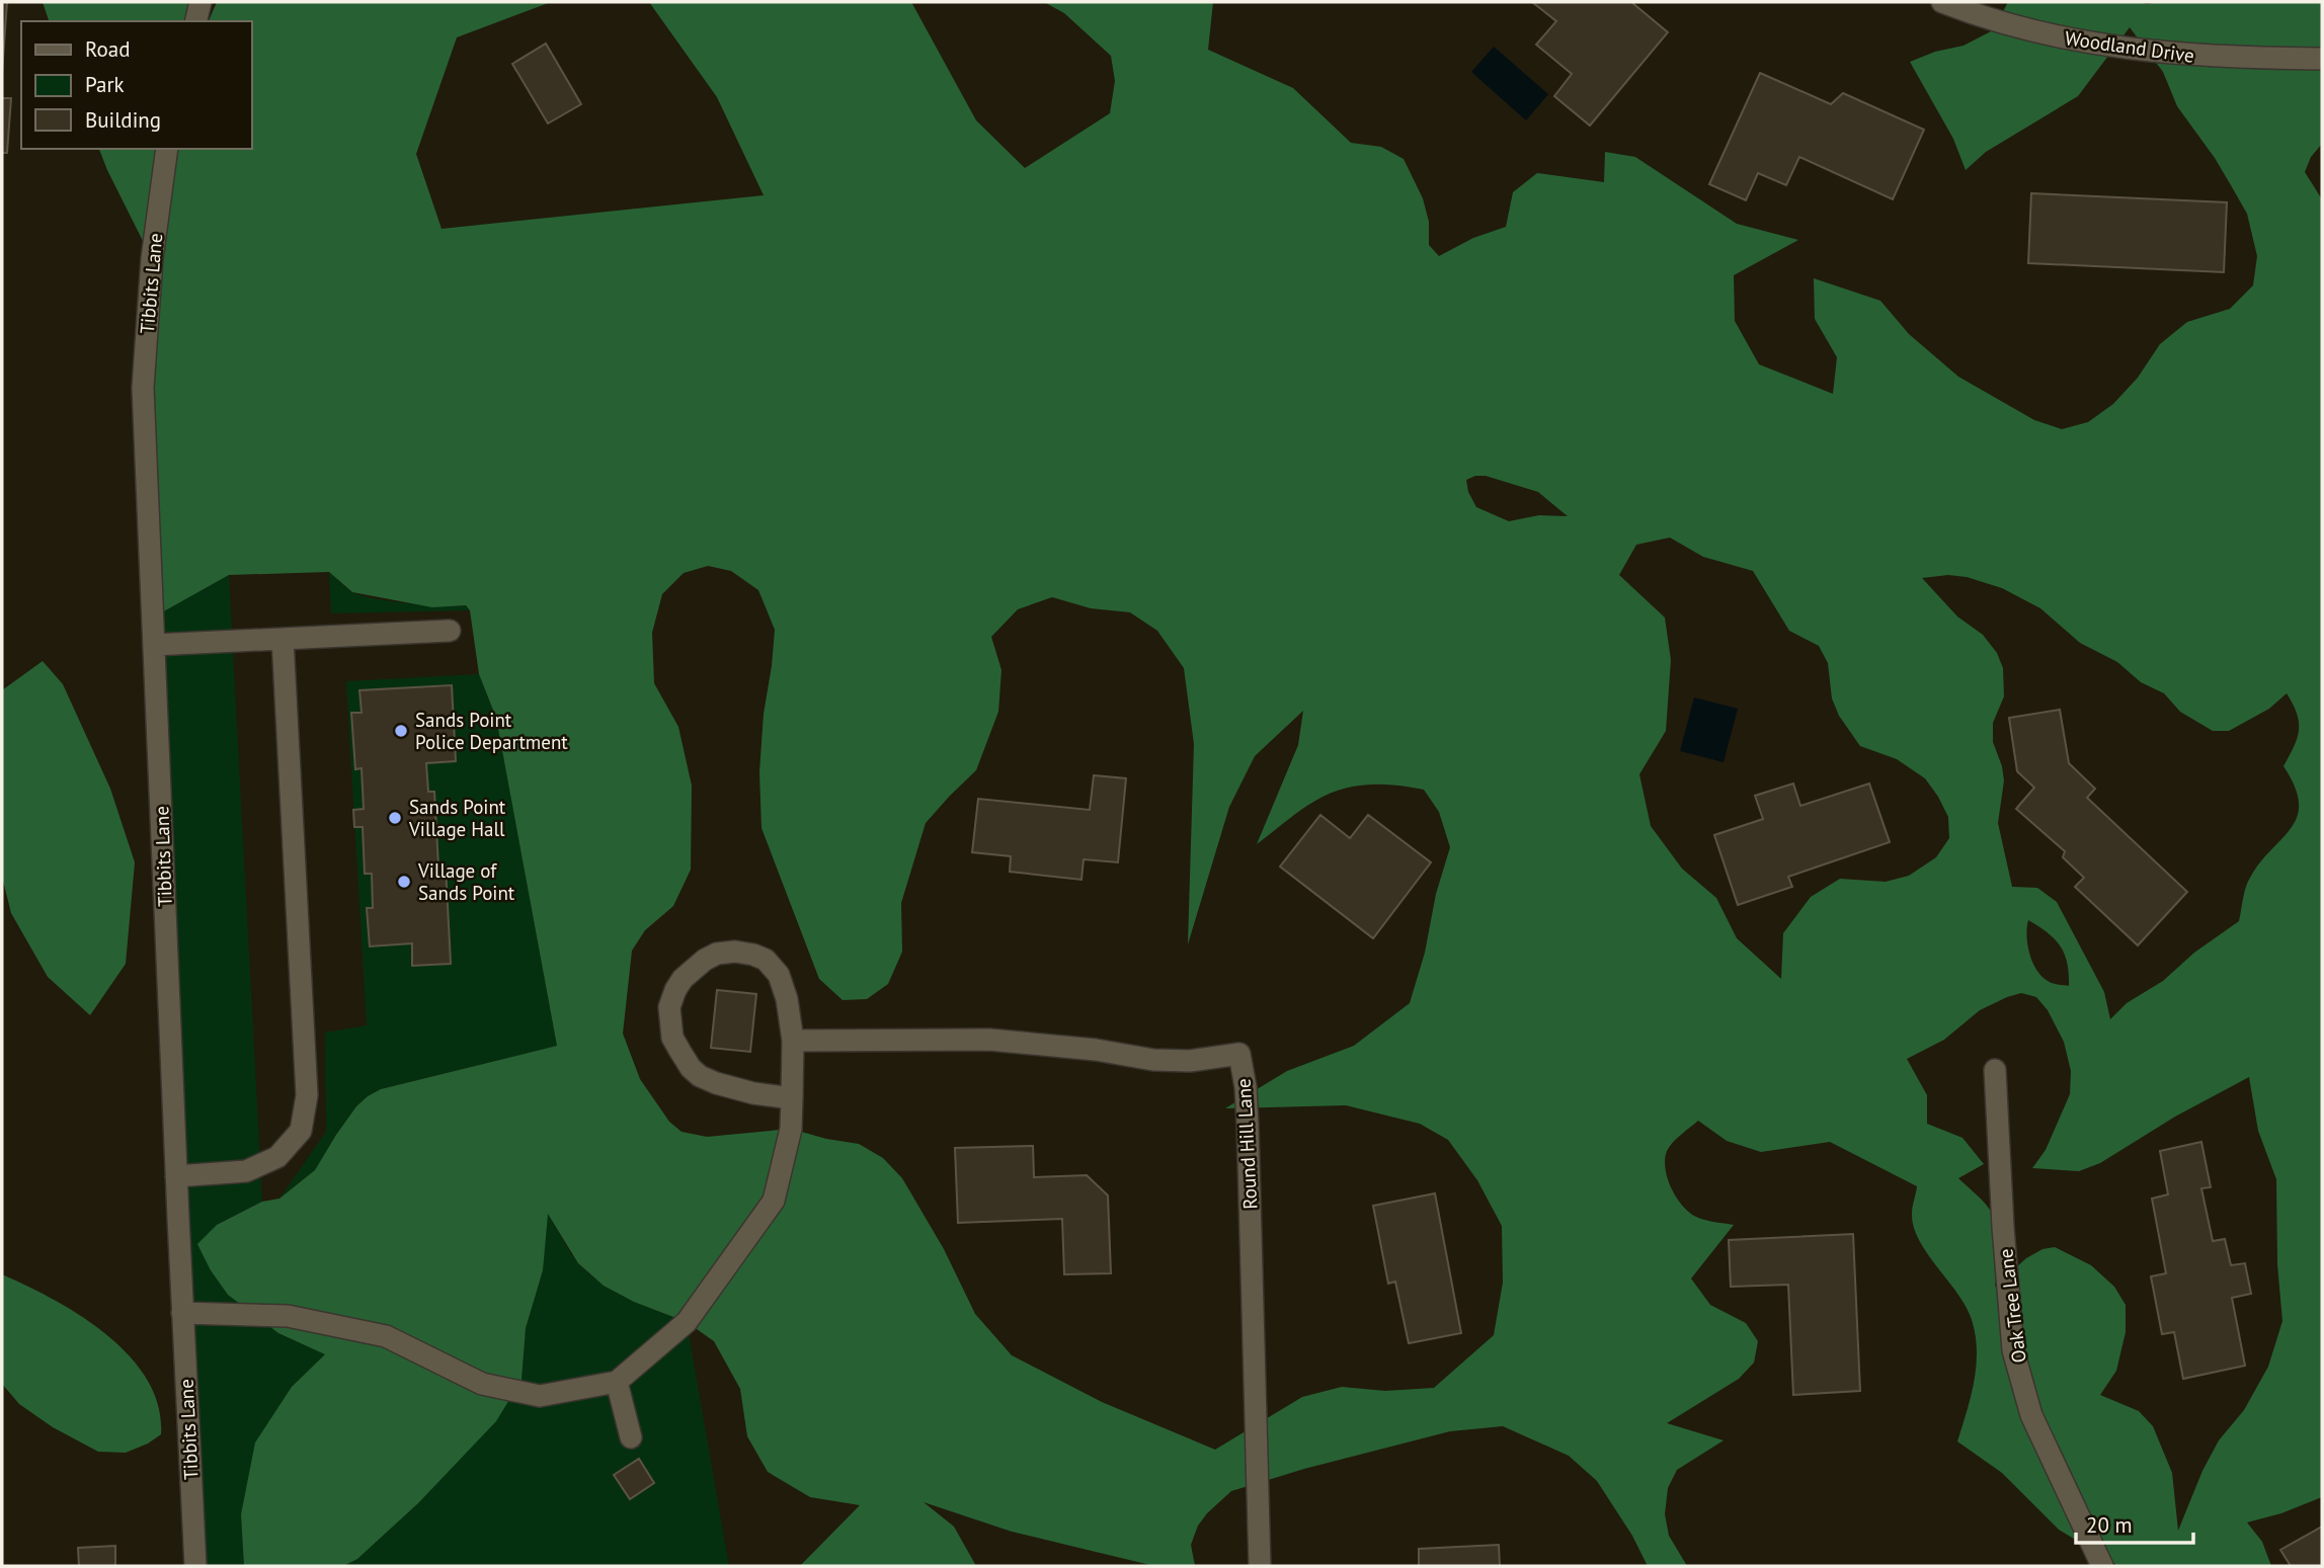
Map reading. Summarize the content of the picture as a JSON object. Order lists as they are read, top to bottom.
{
  "streets": {
    "street": [
      "Woodland Drive",
      "Tibbits Lane",
      "Round Hill Lane",
      "Oak Tree Lane"
    ]
  },
  "places": ["Sands Point Police Department", "Sands Point Village Hall", "Village of Sands Point"],
  "legend": ["Road", "Park", "Building"],
  "scale_bar": "20 m"
}
